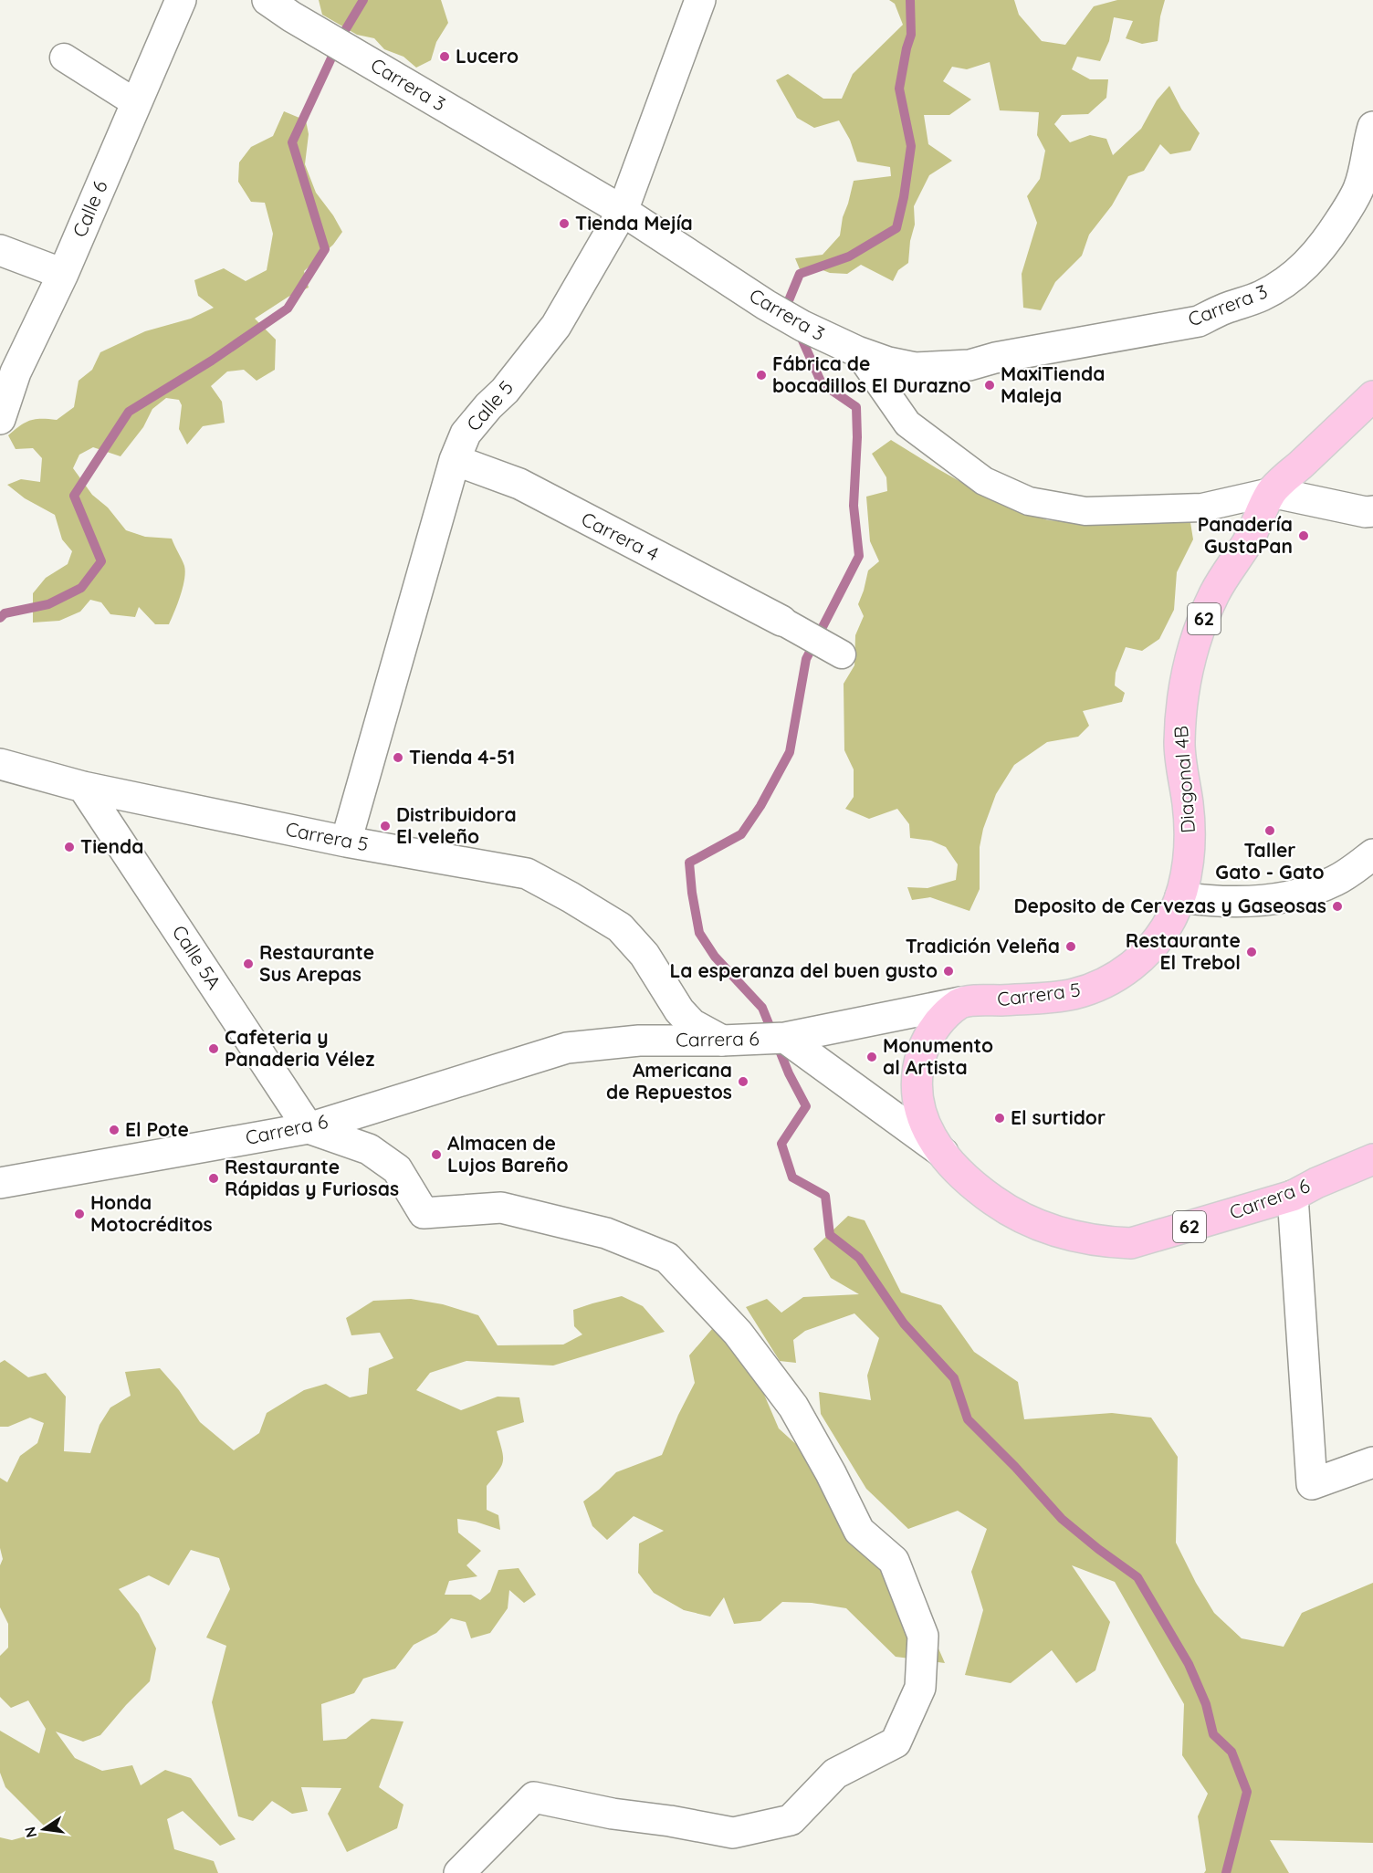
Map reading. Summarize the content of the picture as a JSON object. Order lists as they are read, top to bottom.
{
  "streets": {
    "main road": [
      "62",
      "Diagonal 4B",
      "Carrera 5",
      "Carrera 6"
    ],
    "street": [
      "Carrera 3",
      "Calle 6",
      "Calle 5",
      "Carrera 4",
      "Calle 5A"
    ]
  },
  "crossings": [
    ["Carrera 3", "Calle 5"],
    ["Calle 5", "Carrera 4"],
    ["Calle 5", "Carrera 5"],
    ["62", "Carrera 5"],
    ["62", "Carrera 6"],
    ["Diagonal 4B", "Carrera 5"],
    ["Carrera 5", "Calle 5A"],
    ["Carrera 5", "Carrera 6"],
    ["Calle 5A", "Carrera 6"]
  ],
  "places": [
    "Lucero",
    "Tienda Mejía",
    "Fábrica de bocadillos El Durazno",
    "MaxiTienda Maleja",
    "Panadería GustaPan",
    "Tienda 4-51",
    "Distribuidora El veleño",
    "Taller Gato - Gato",
    "Tienda",
    "Deposito de Cervezas y Gaseosas",
    "Tradición Veleña",
    "Restaurante El Trebol",
    "Restaurante Sus Arepas",
    "La esperanza del buen gusto",
    "Cafeteria y Panaderia Vélez",
    "Monumento al Artista",
    "Americana de Repuestos",
    "El surtidor",
    "El Pote",
    "Almacen de Lujos Bareño",
    "Restaurante Rápidas y Furiosas",
    "Honda Motocréditos"
  ],
  "north": "left"
}
